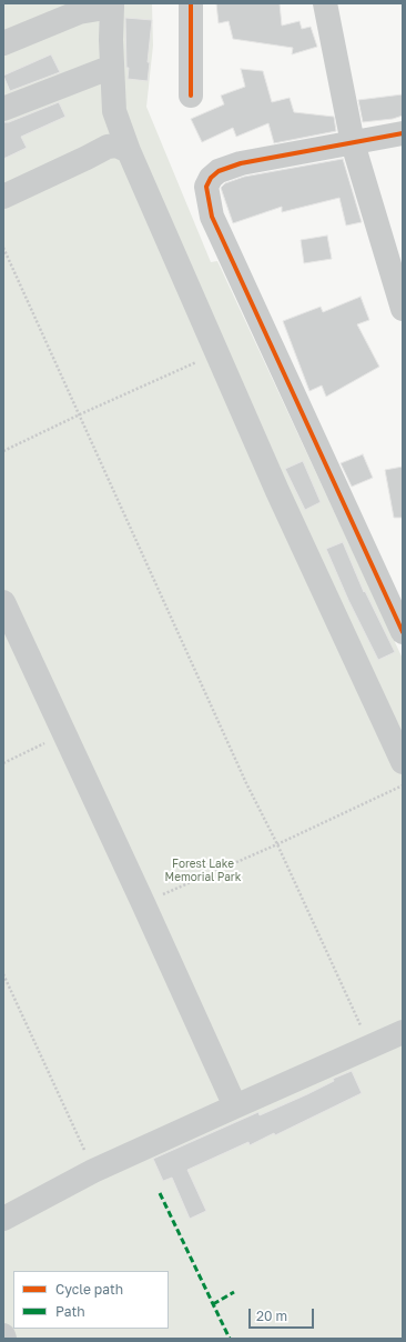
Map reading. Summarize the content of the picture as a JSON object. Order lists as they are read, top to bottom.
{
  "parks": ["Forest Lake Memorial Park"],
  "legend": ["Cycle path", "Path"],
  "scale_bar": "20 m"
}
